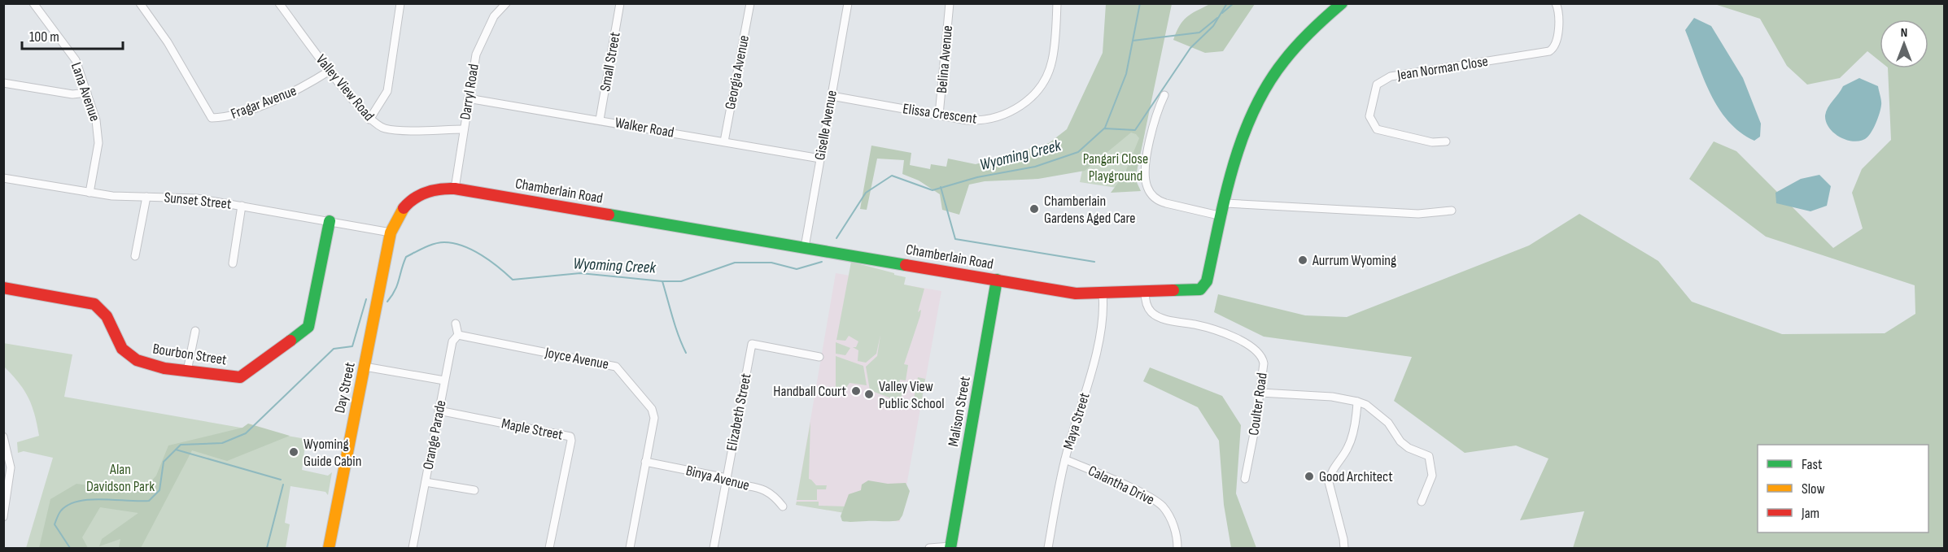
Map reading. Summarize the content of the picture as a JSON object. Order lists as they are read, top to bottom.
{
  "streets": {
    "street": [
      "Belina Avenue",
      "Small Street",
      "Jean Norman Close",
      "Georgia Avenue",
      "Valley View Road",
      "Lana Avenue",
      "Darryl Road",
      "Fragar Avenue",
      "Elissa Crescent",
      "Giselle Avenue",
      "Walker Road",
      "Chamberlain Road",
      "Sunset Street",
      "Bourbon Street",
      "Joyce Avenue",
      "Day Street",
      "Coulter Road",
      "Malison Street",
      "Elizabeth Street",
      "Maya Street",
      "Maple Street",
      "Orange Parade",
      "Binya Avenue",
      "Calantha Drive"
    ]
  },
  "crossings": [
    ["Belina Avenue", "Elissa Crescent"],
    ["Small Street", "Walker Road"],
    ["Georgia Avenue", "Walker Road"],
    ["Valley View Road", "Darryl Road"],
    ["Valley View Road", "Fragar Avenue"],
    ["Lana Avenue", "Sunset Street"],
    ["Darryl Road", "Walker Road"],
    ["Darryl Road", "Chamberlain Road"],
    ["Elissa Crescent", "Giselle Avenue"],
    ["Giselle Avenue", "Walker Road"],
    ["Giselle Avenue", "Chamberlain Road"],
    ["Chamberlain Road", "Sunset Street"],
    ["Chamberlain Road", "Day Street"],
    ["Chamberlain Road", "Coulter Road"],
    ["Chamberlain Road", "Malison Street"],
    ["Chamberlain Road", "Maya Street"],
    ["Sunset Street", "Bourbon Street"],
    ["Sunset Street", "Day Street"],
    ["Joyce Avenue", "Orange Parade"],
    ["Joyce Avenue", "Binya Avenue"],
    ["Elizabeth Street", "Binya Avenue"],
    ["Maya Street", "Calantha Drive"],
    ["Maple Street", "Orange Parade"]
  ],
  "water": ["Wyoming Creek"],
  "parks": ["Pangari Close Playground", "Alan Davidson Park"],
  "places": [
    "Chamberlain Gardens Aged Care",
    "Aurrum Wyoming",
    "Handball Court",
    "Valley View Public School",
    "Wyoming Guide Cabin",
    "Good Architect"
  ],
  "legend": ["Fast", "Slow", "Jam"],
  "scale_bar": "100 m",
  "north": "top"
}
